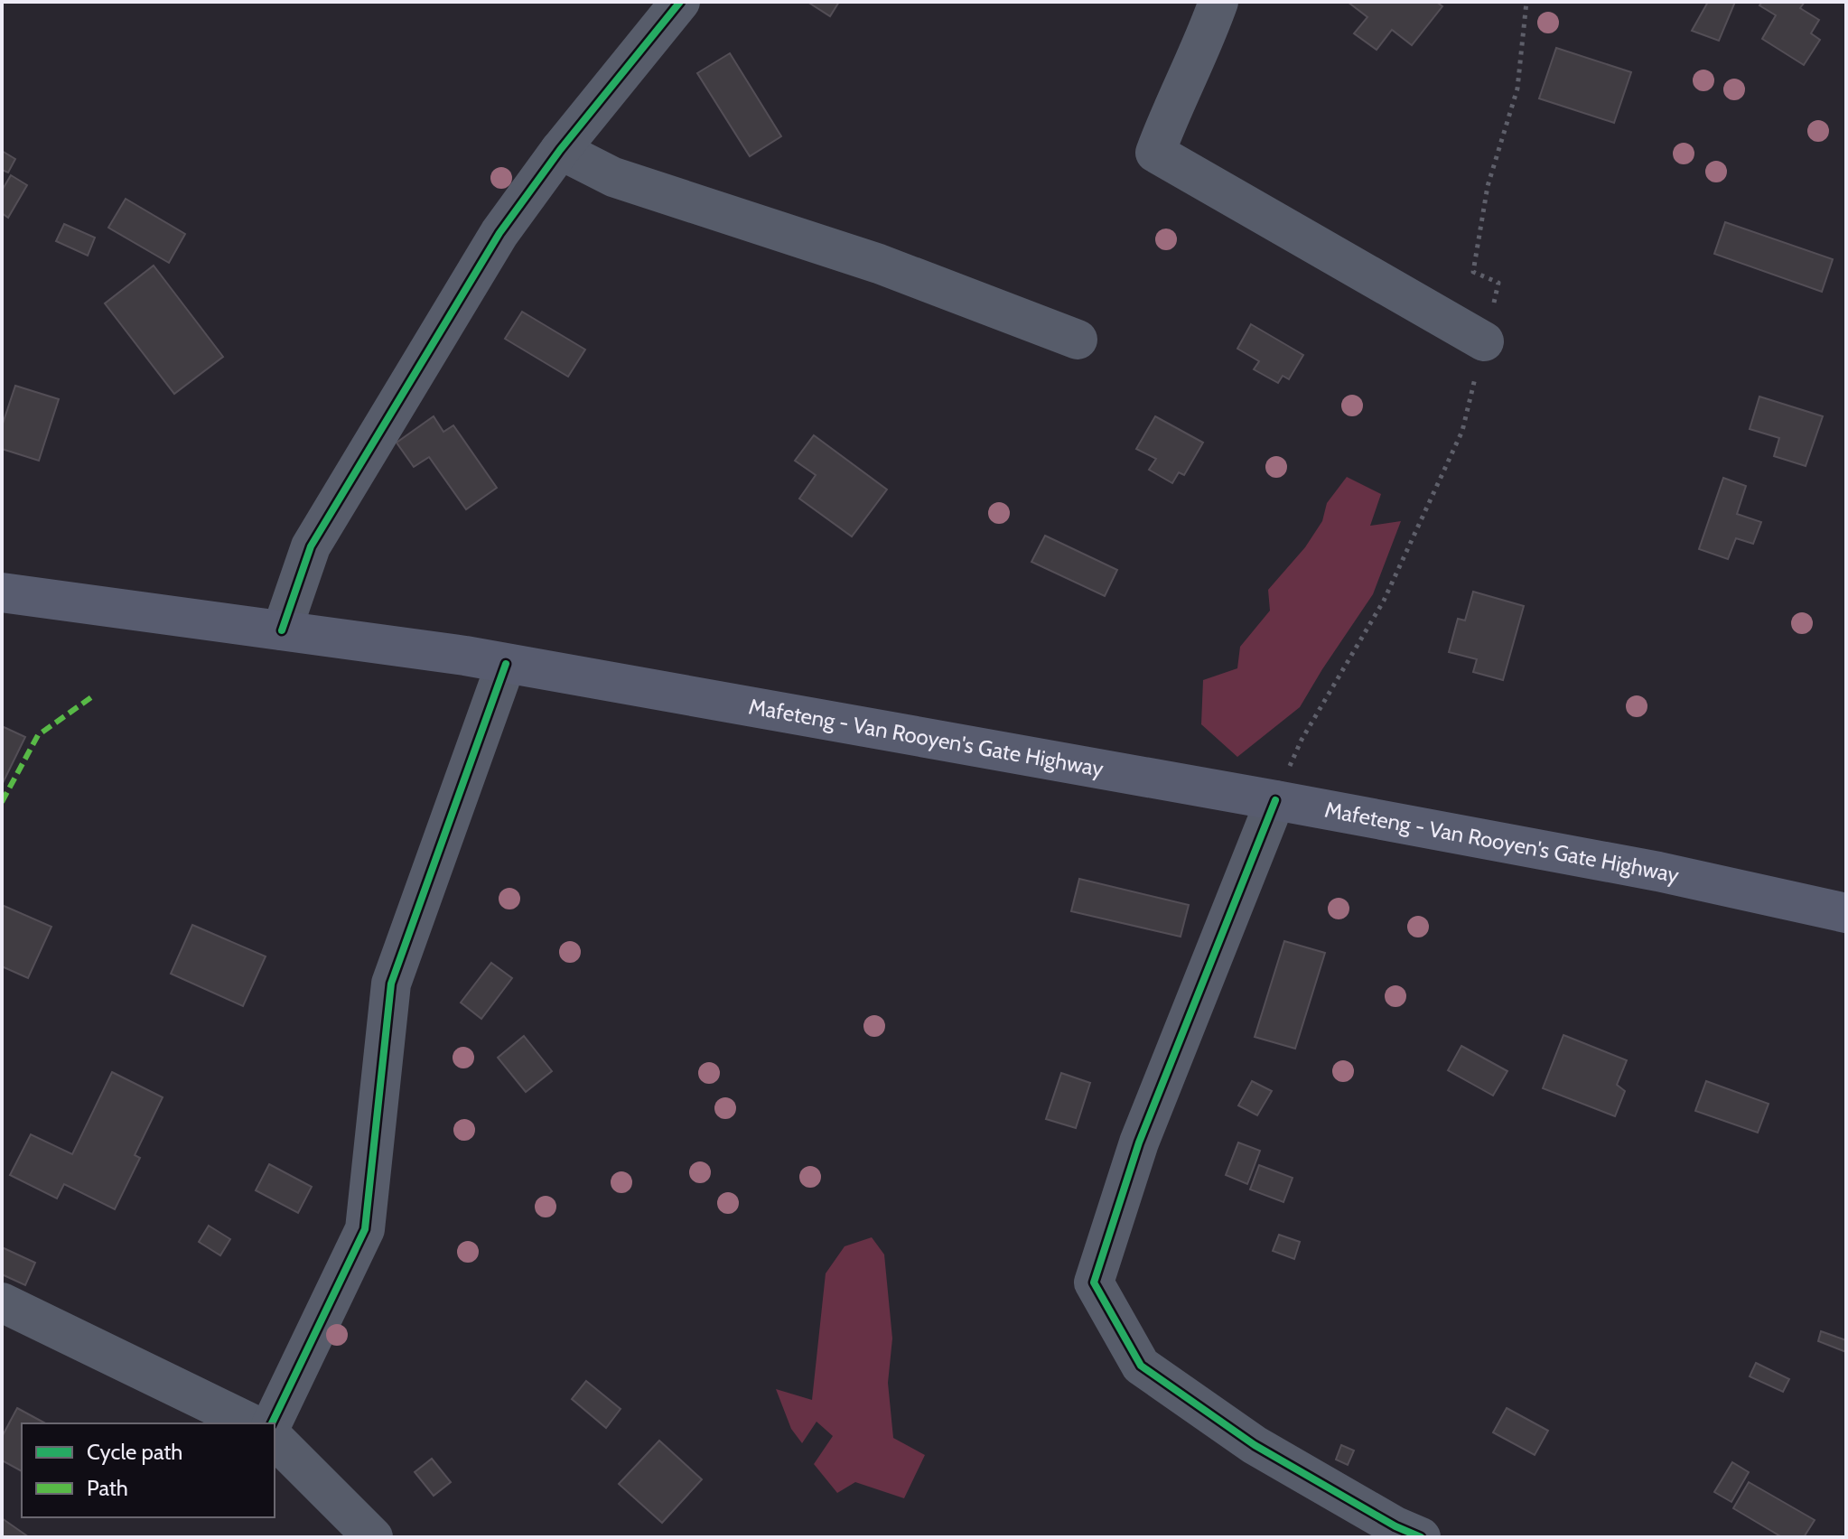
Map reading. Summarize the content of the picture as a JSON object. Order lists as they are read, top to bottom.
{
  "streets": {
    "main road": ["Mafeteng - Van Rooyen's Gate Highway"]
  },
  "legend": ["Cycle path", "Path"]
}
